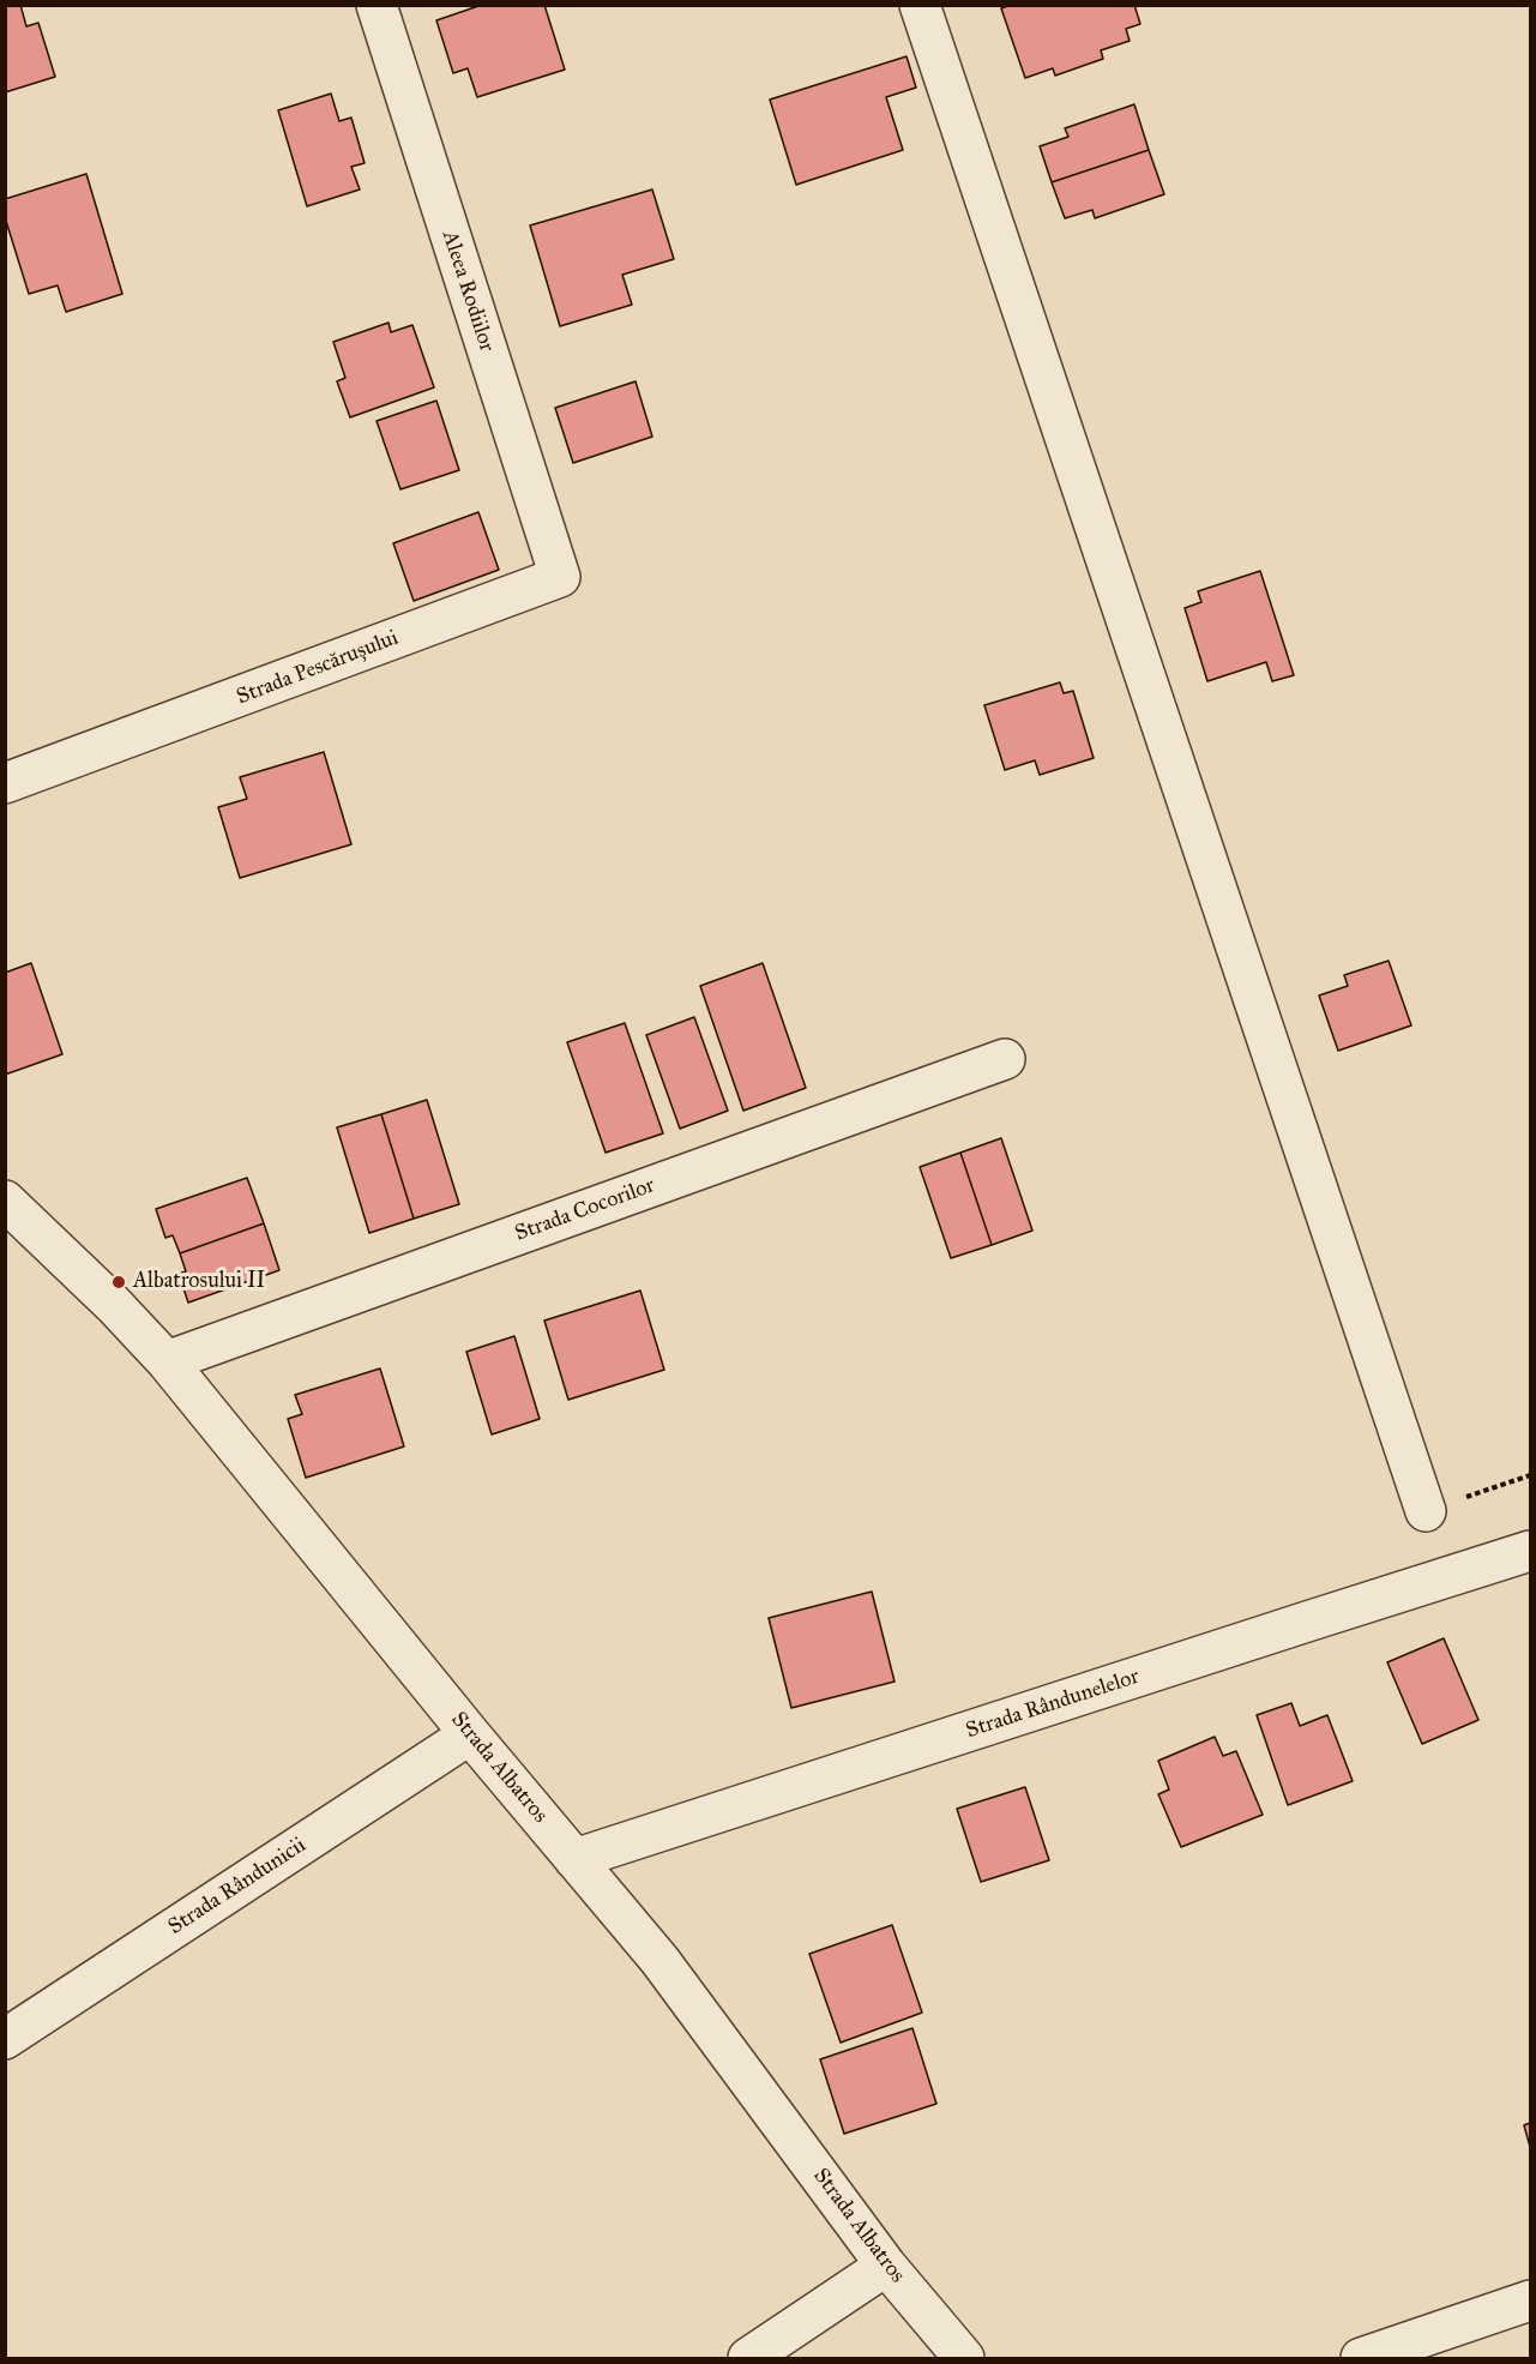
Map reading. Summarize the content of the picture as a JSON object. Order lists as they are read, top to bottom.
{
  "streets": {
    "street": [
      "Aleea Rodiilor",
      "Strada Pescărușului",
      "Strada Cocorilor",
      "Strada Rândunelelor",
      "Strada Albatros",
      "Strada Rândunicii"
    ]
  },
  "crossings": [
    ["Aleea Rodiilor", "Strada Pescărușului"],
    ["Strada Cocorilor", "Strada Albatros"],
    ["Strada Rândunelelor", "Strada Albatros"],
    ["Strada Albatros", "Strada Rândunicii"]
  ],
  "places": ["Albatrosului II"]
}
